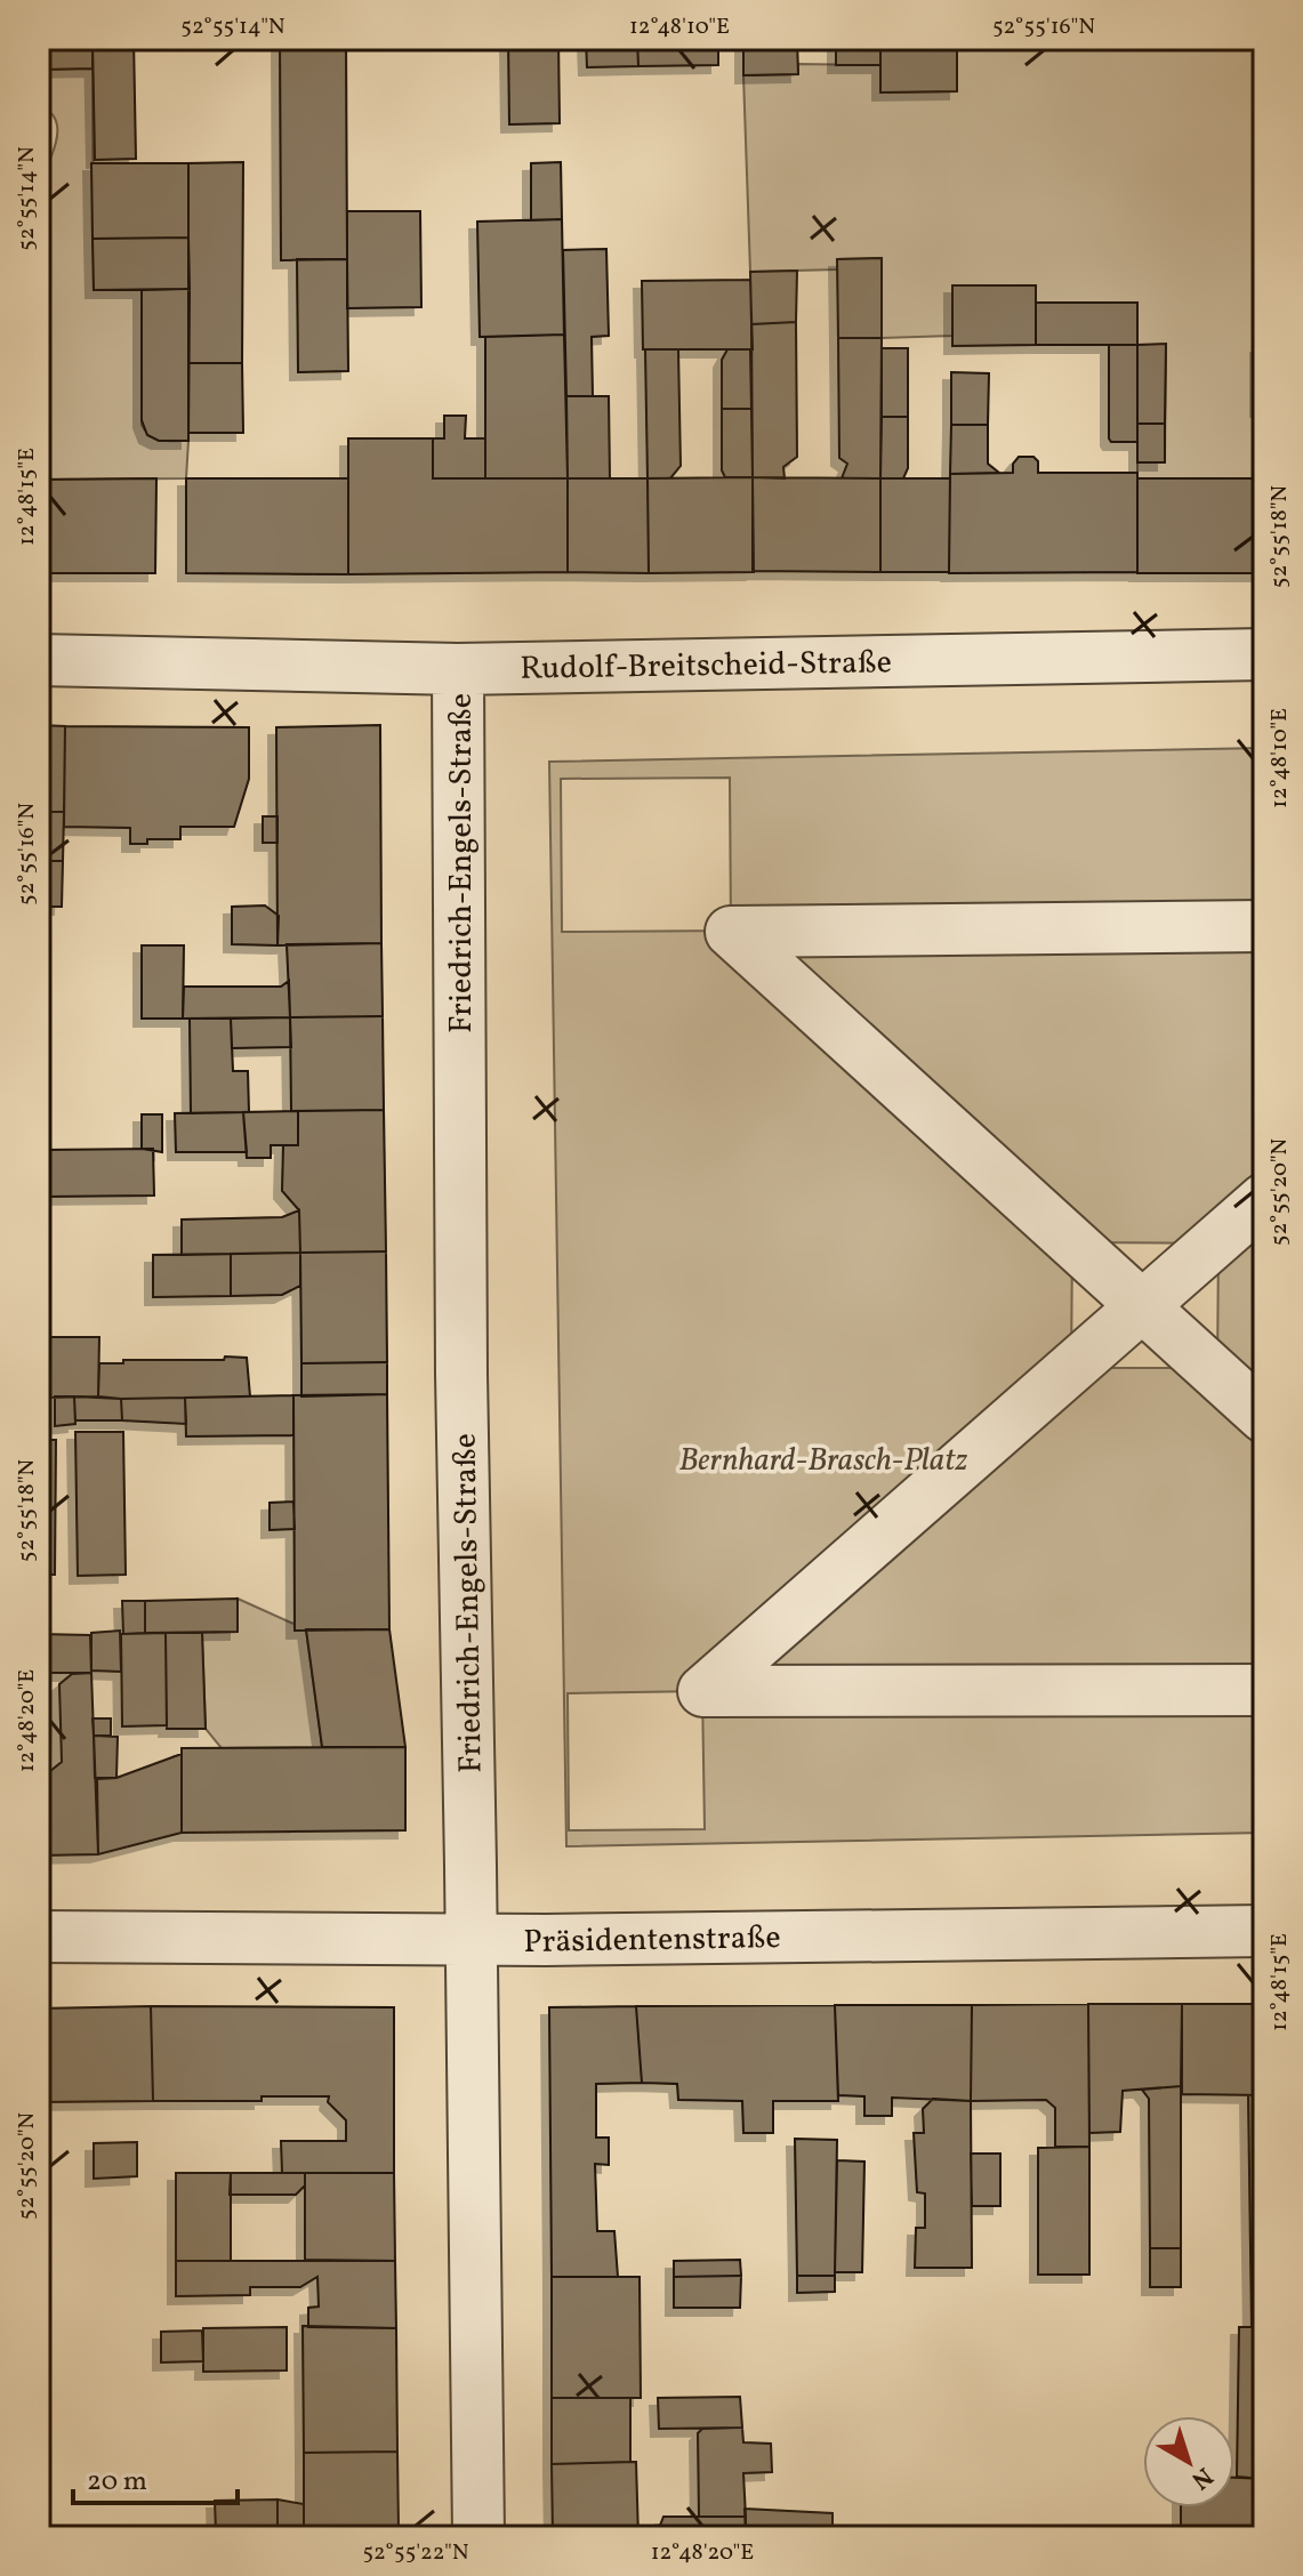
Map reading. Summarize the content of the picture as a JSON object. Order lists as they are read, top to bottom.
{
  "streets": {
    "street": ["Rudolf-Breitscheid-Straße", "Friedrich-Engels-Straße", "Präsidentenstraße"]
  },
  "crossings": [
    ["Rudolf-Breitscheid-Straße", "Friedrich-Engels-Straße"],
    ["Friedrich-Engels-Straße", "Präsidentenstraße"]
  ],
  "parks": ["Bernhard-Brasch-Platz"],
  "scale_bar": "20 m",
  "north": "bottom right",
  "coordinates": [
    "52°55'14\"N",
    "12°48'10\"E",
    "52°55'16\"N",
    "12°48'15\"E",
    "52°55'18\"N",
    "52°55'20\"N",
    "12°48'20\"E",
    "52°55'22\"N"
  ]
}
